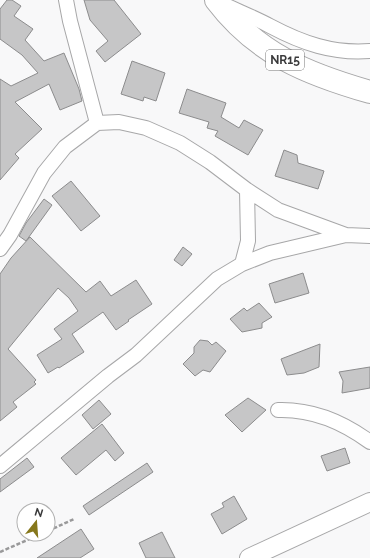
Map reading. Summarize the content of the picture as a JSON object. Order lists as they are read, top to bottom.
{
  "streets": {
    "highway": ["NR15"]
  },
  "north": "top"
}
